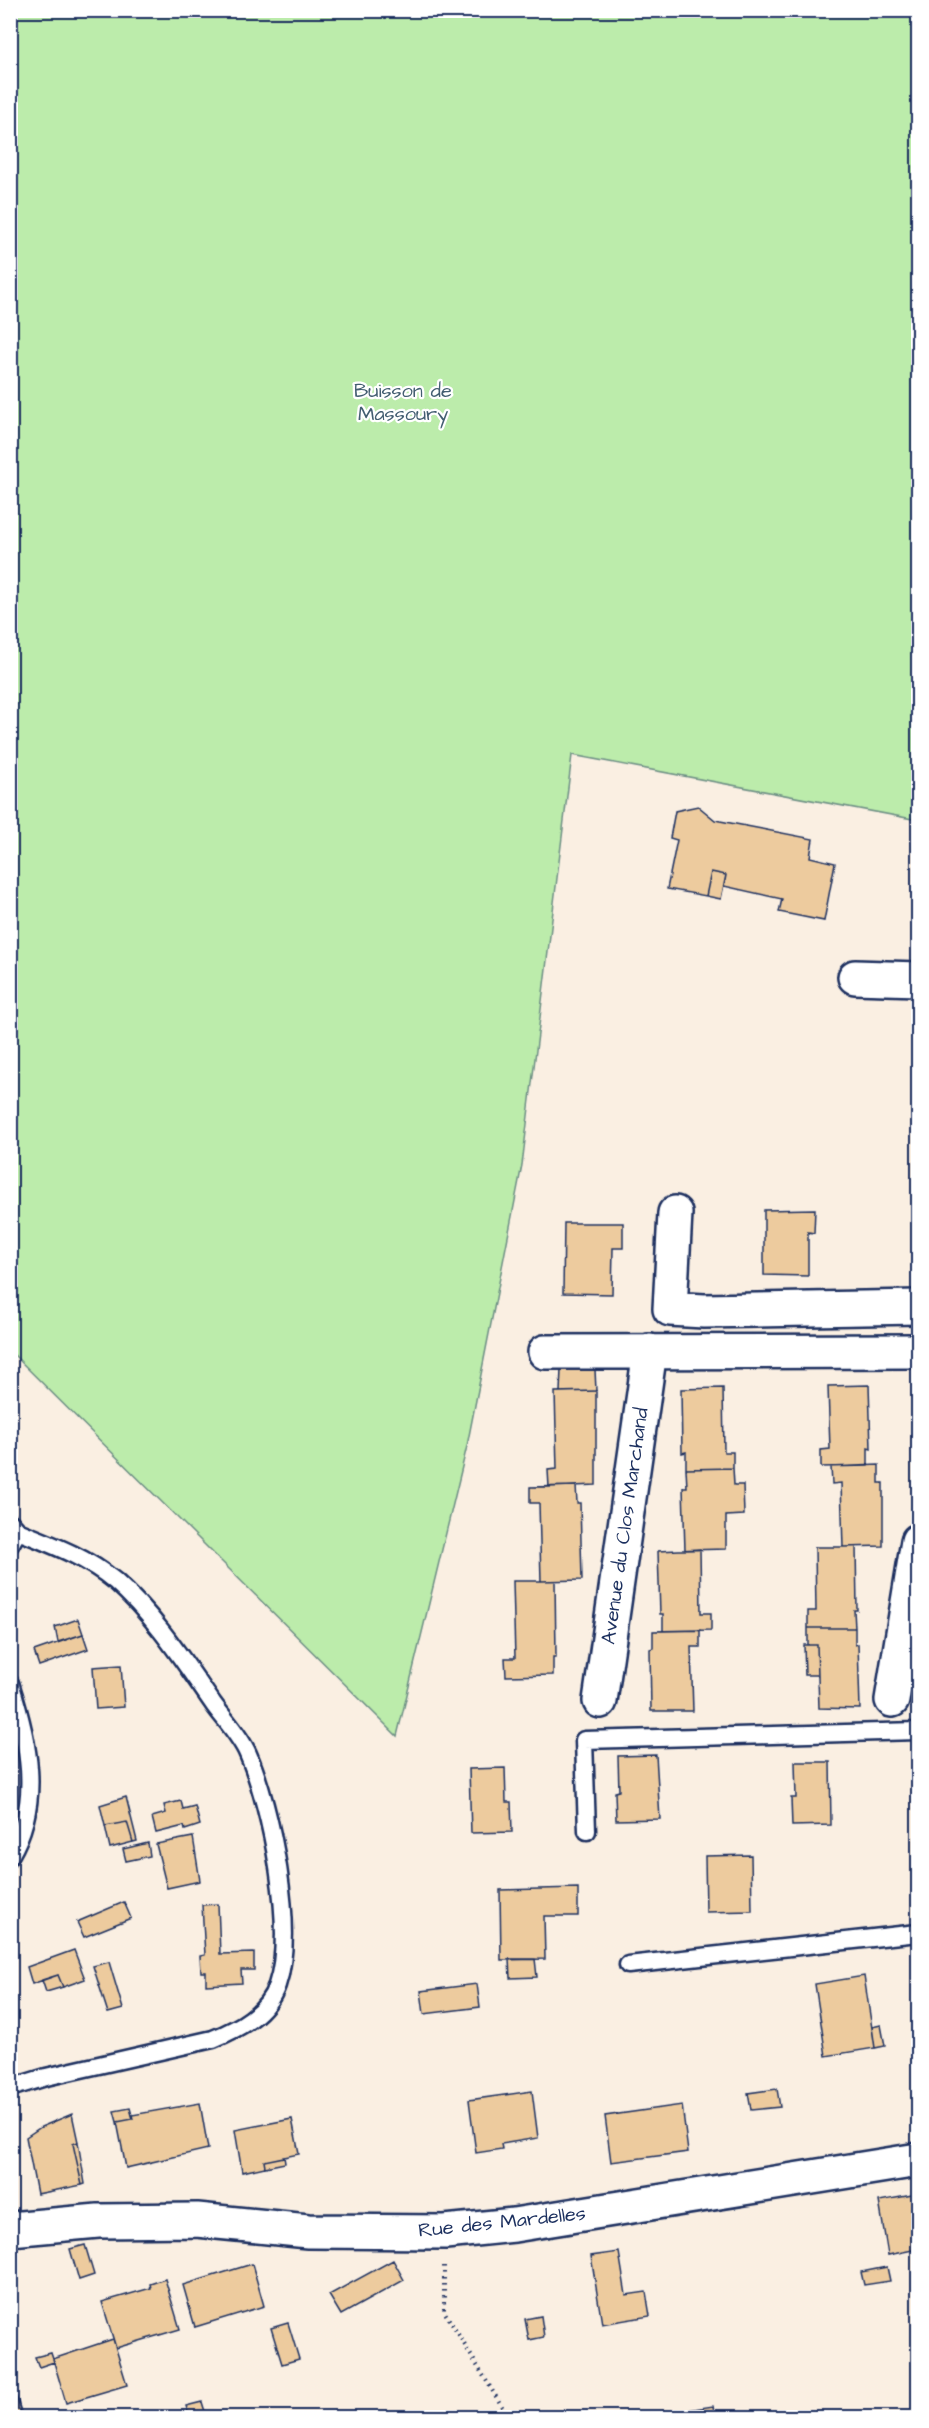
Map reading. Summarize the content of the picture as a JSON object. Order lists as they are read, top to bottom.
{
  "streets": {
    "street": ["Avenue du Clos Marchand", "Rue des Mardelles"]
  },
  "parks": ["Buisson de Massoury"]
}
